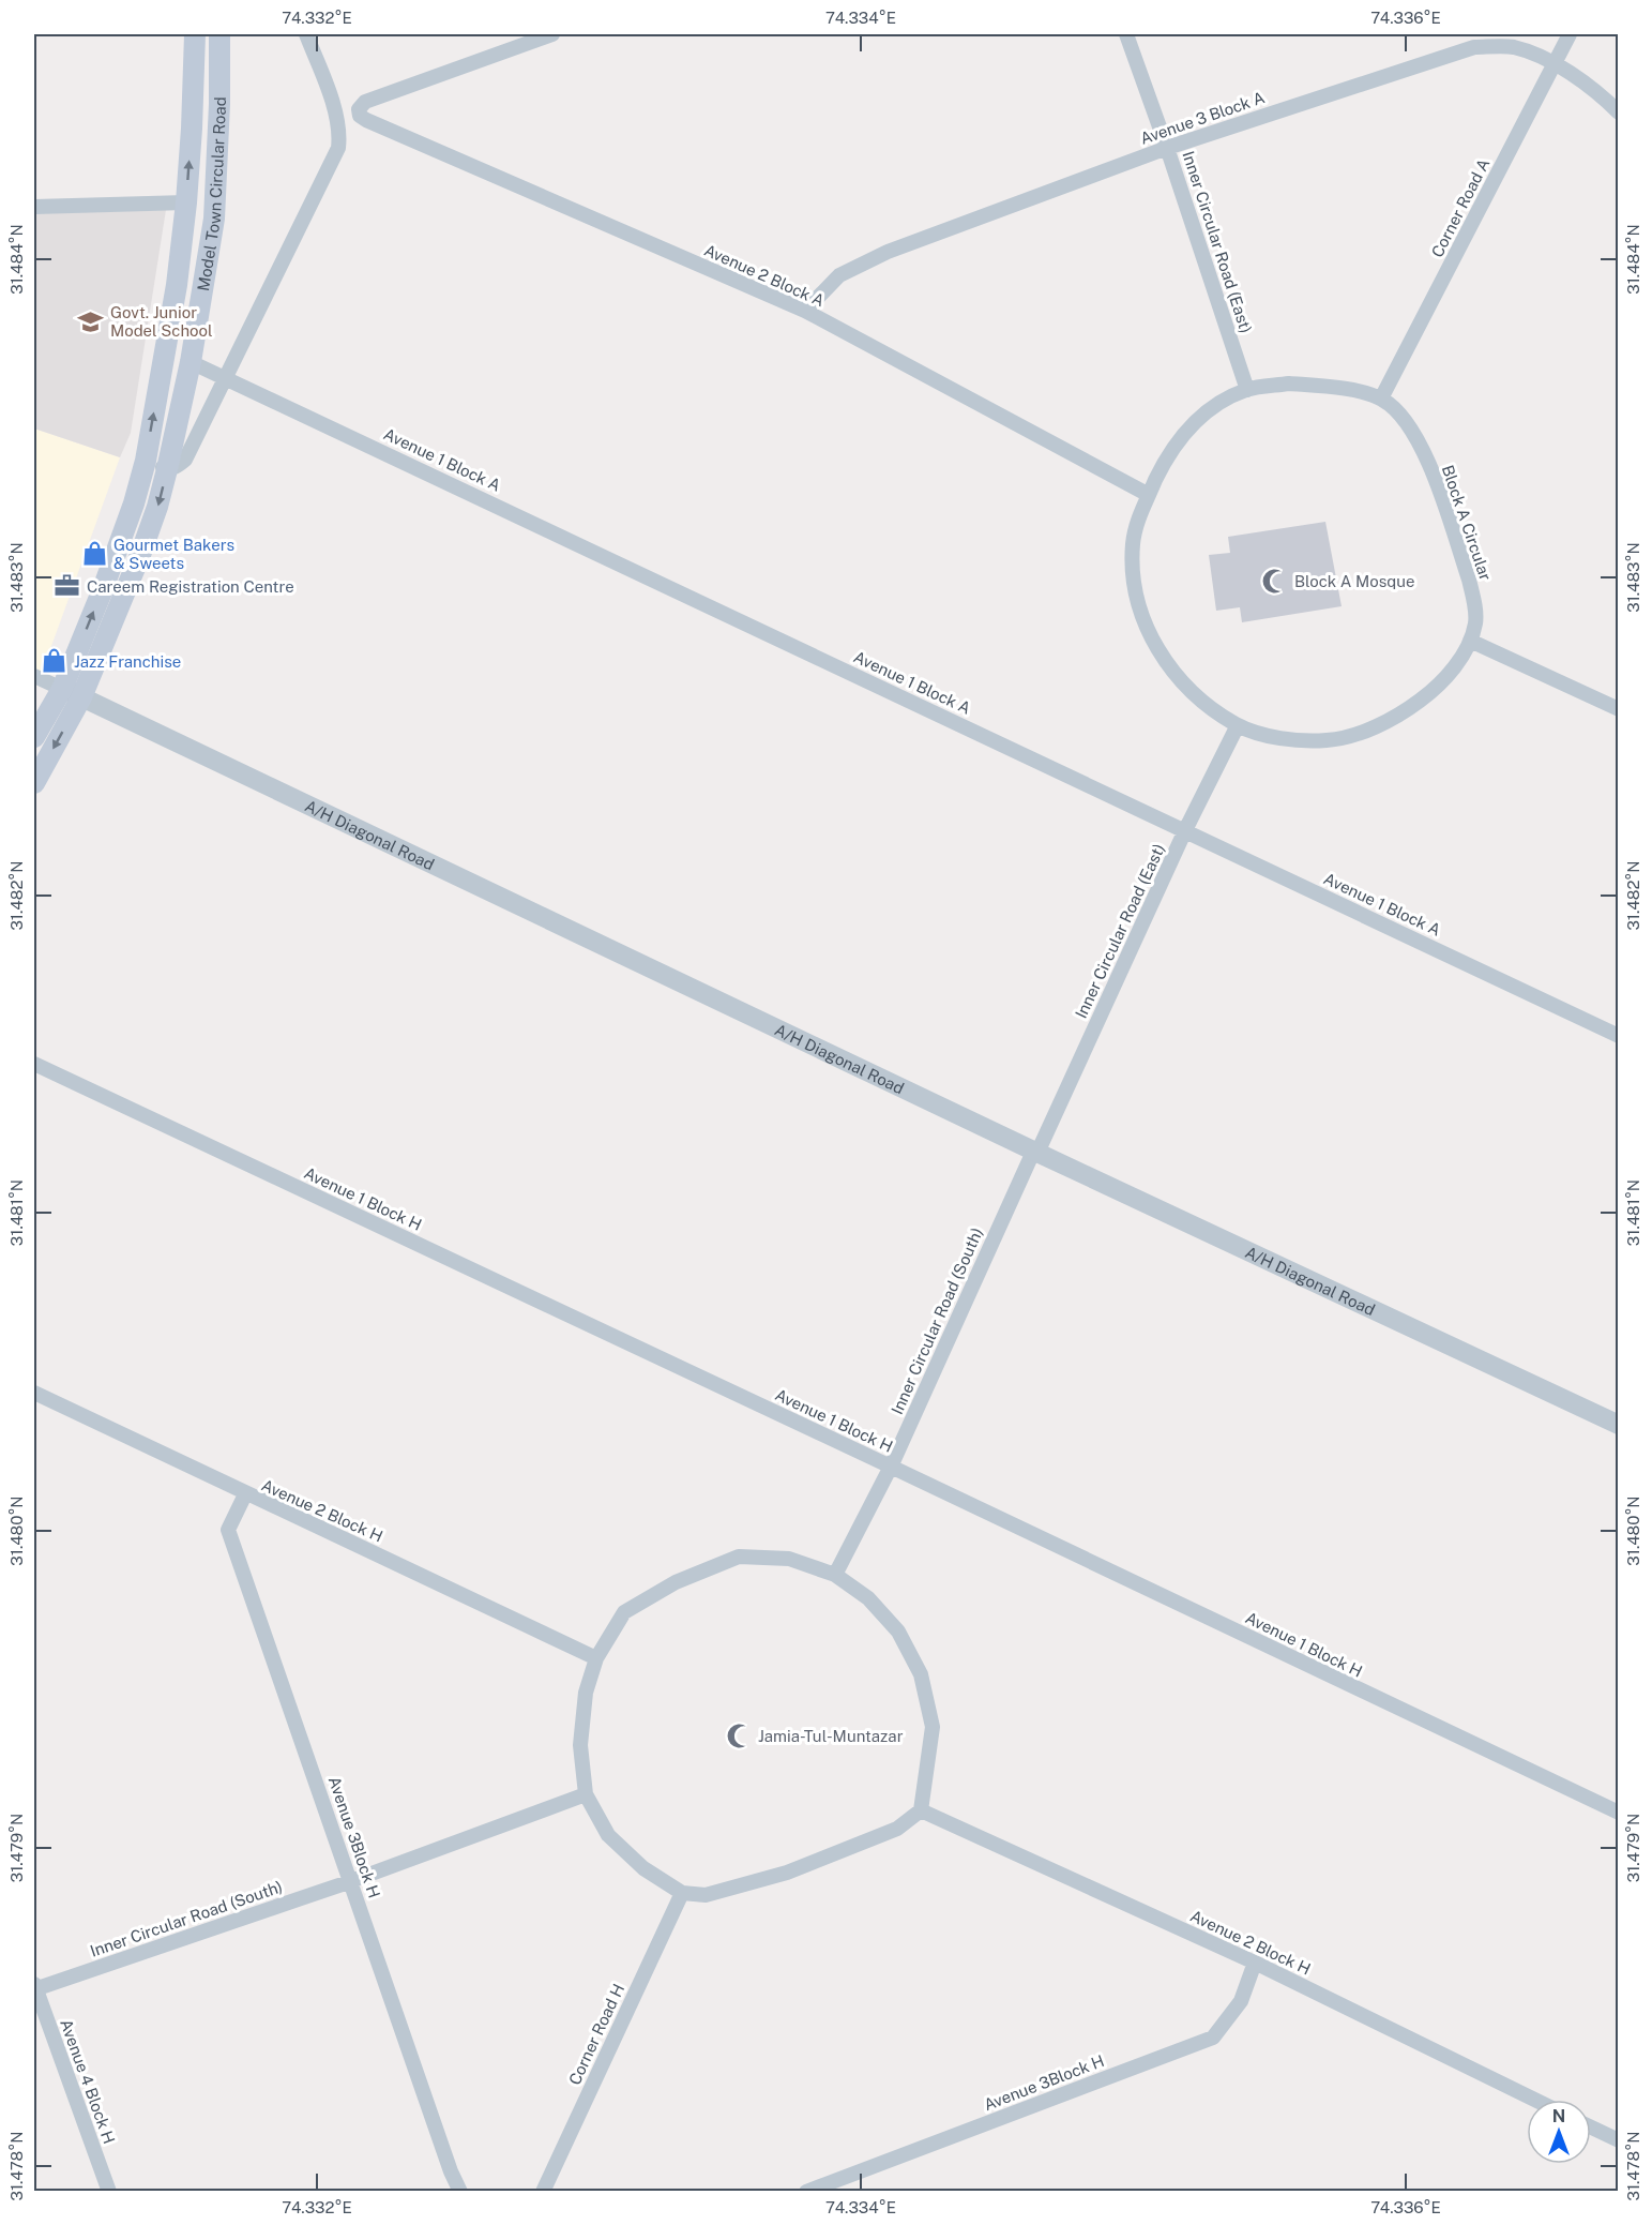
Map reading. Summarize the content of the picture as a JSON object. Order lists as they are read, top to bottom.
{
  "streets": {
    "main road": ["Model Town Circular Road"],
    "street": [
      "Avenue 3 Block A",
      "Corner Road A",
      "Inner Circular Road (East)",
      "Avenue 2 Block A",
      "Avenue 1 Block A",
      "Block A Circular",
      "A/H Diagonal Road",
      "Avenue 1 Block H",
      "Inner Circular Road (South)",
      "Avenue 2 Block H",
      "Avenue 3Block H",
      "Corner Road H",
      "Avenue 4 Block H"
    ]
  },
  "crossings": [
    ["Avenue 3 Block A", "Corner Road A"],
    ["Avenue 3 Block A", "Inner Circular Road (East)"],
    ["Avenue 3 Block A", "Avenue 2 Block A"],
    ["Model Town Circular Road", "Avenue 1 Block A"],
    ["Model Town Circular Road", "A/H Diagonal Road"],
    ["Corner Road A", "Block A Circular"],
    ["Inner Circular Road (East)", "Avenue 1 Block A"],
    ["Inner Circular Road (East)", "Block A Circular"],
    ["Inner Circular Road (East)", "A/H Diagonal Road"],
    ["Inner Circular Road (East)", "Inner Circular Road (South)"],
    ["Avenue 2 Block A", "Block A Circular"],
    ["A/H Diagonal Road", "Inner Circular Road (South)"],
    ["Avenue 1 Block H", "Inner Circular Road (South)"],
    ["Inner Circular Road (South)", "Avenue 3Block H"],
    ["Inner Circular Road (South)", "Avenue 4 Block H"],
    ["Avenue 2 Block H", "Avenue 3Block H"]
  ],
  "places": {
    "school or university": ["Govt. Junior Model School"],
    "shop": ["Gourmet Bakers & Sweets", "Jazz Franchise"],
    "mosque": ["Block A Mosque", "Jamia-Tul-Muntazar"],
    "office": ["Careem Registration Centre"]
  },
  "north": "top",
  "coordinates": [
    "74.332°E",
    "74.334°E",
    "74.336°E",
    "31.484°N",
    "31.483°N",
    "31.482°N",
    "31.481°N",
    "31.480°N",
    "31.479°N",
    "31.478°N"
  ]
}
